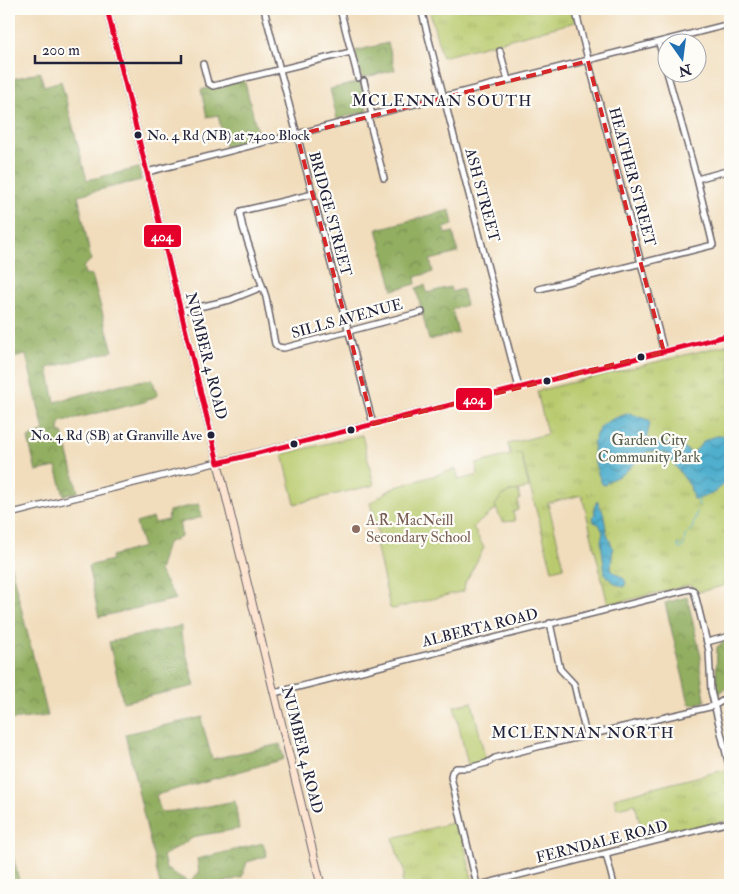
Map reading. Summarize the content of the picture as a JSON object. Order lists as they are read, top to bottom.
{
  "streets": {
    "main road": ["NUMBER 4 ROAD"],
    "street": [
      "HEATHER STREET",
      "ASH STREET",
      "BRIDGE STREET",
      "SILLS AVENUE",
      "ALBERTA ROAD",
      "FERNDALE ROAD"
    ]
  },
  "crossings": [
    ["BRIDGE STREET", "SILLS AVENUE"],
    ["NUMBER 4 ROAD", "ALBERTA ROAD"]
  ],
  "districts": ["MCLENNAN SOUTH", "MCLENNAN NORTH"],
  "parks": ["Garden City Community Park"],
  "places": ["No. 4 Rd (NB) at 7400 Block", "No. 4 Rd (SB) at Granville Ave", "A.R. MacNeill Secondary School"],
  "lines": ["transit line 404"],
  "scale_bar": "200 m",
  "north": "bottom"
}
